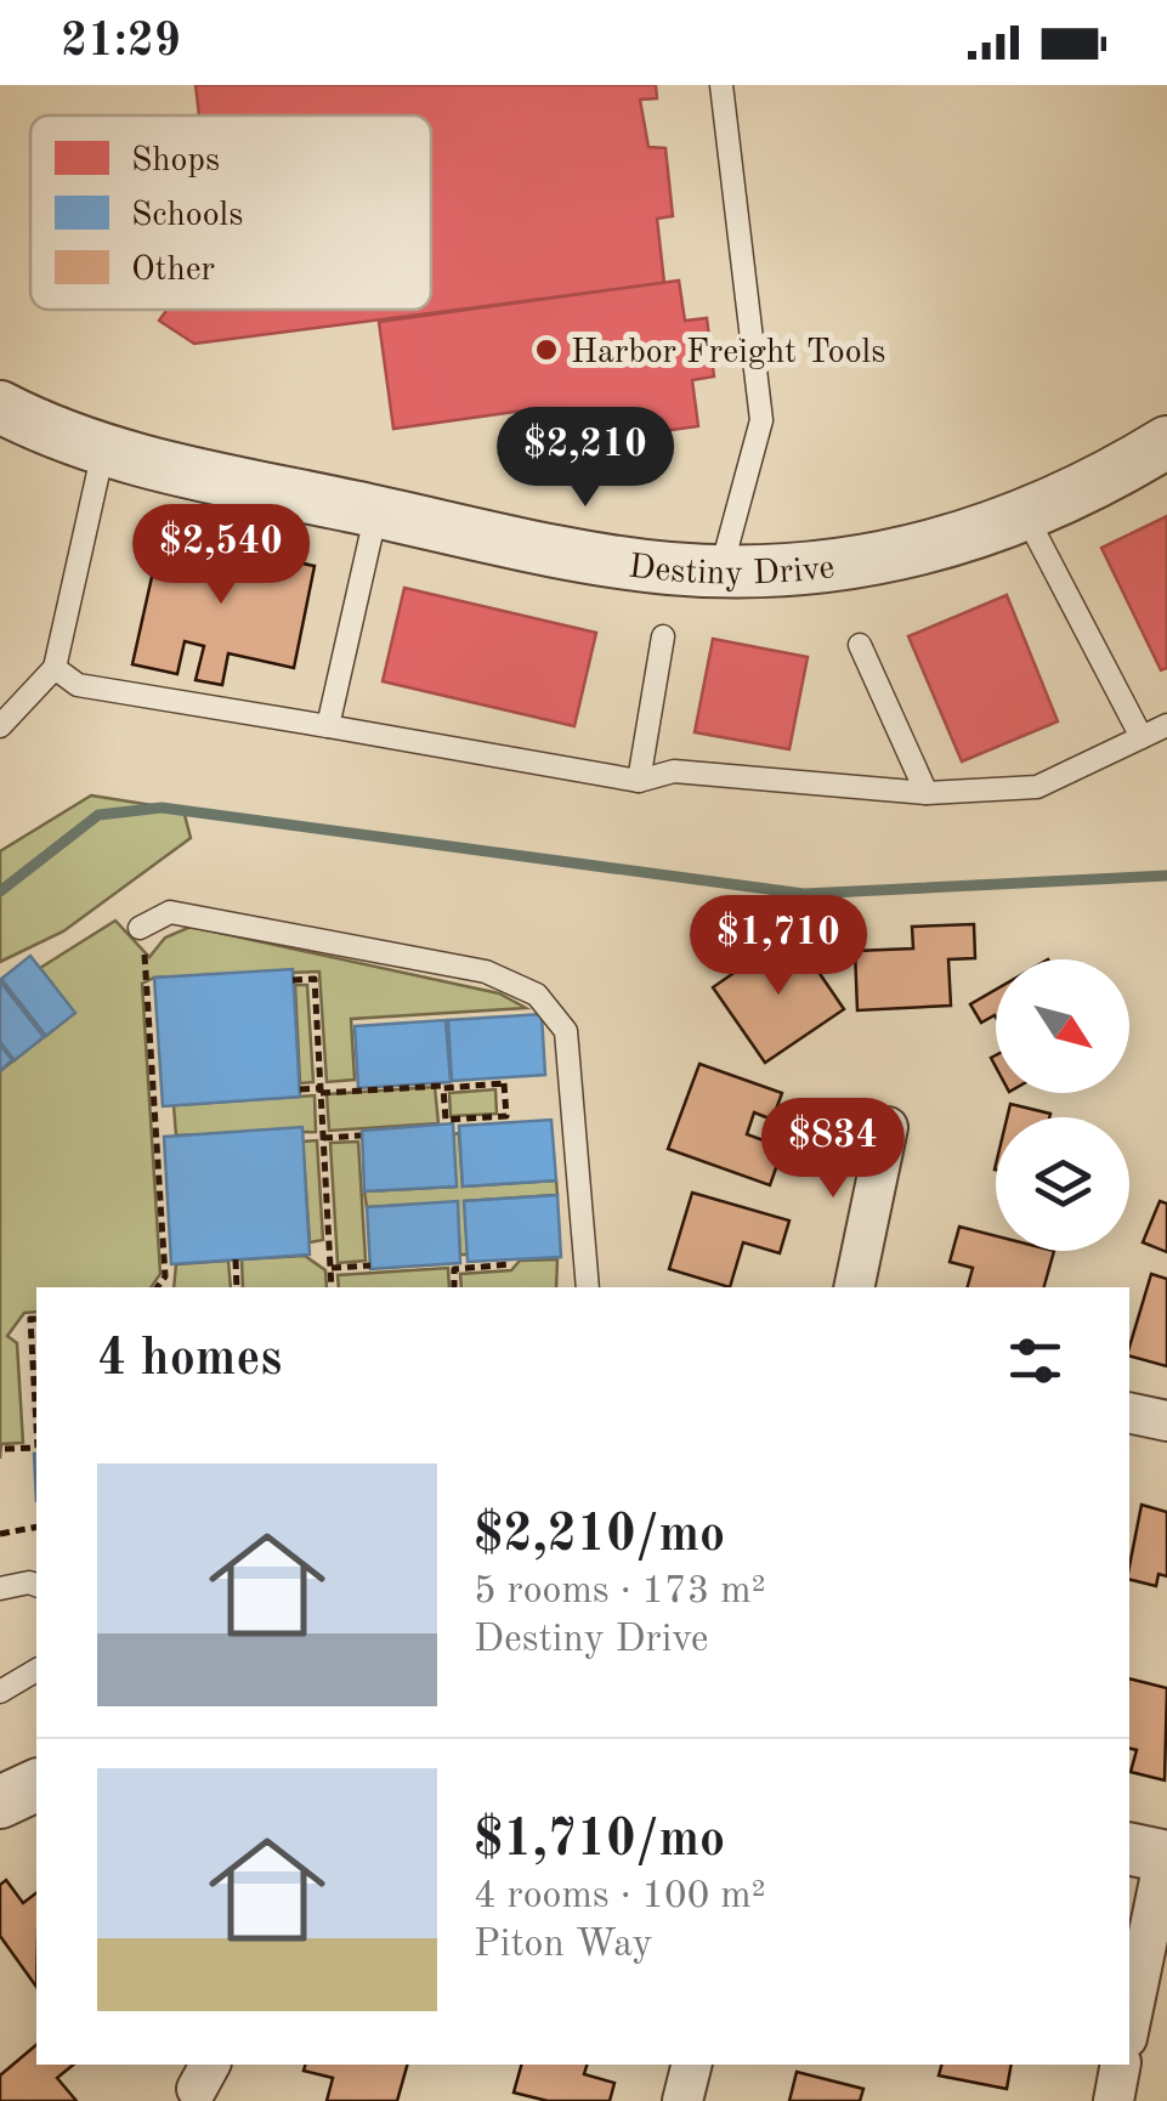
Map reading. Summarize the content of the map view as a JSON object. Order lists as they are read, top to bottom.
{
  "streets": {
    "street": ["Destiny Drive"]
  },
  "places": ["Harbor Freight Tools"],
  "legend": ["Shops", "Schools", "Other"],
  "north": "bottom right",
  "page": {
    "status": "21:29",
    "price": [
      "$2,210",
      "$2,540",
      "$1,710",
      "$834"
    ],
    "heading": "4 homes",
    "list": [
      {
        "name": "$2,210/mo",
        "note": "5 rooms · 173 m² · Destiny Drive"
      },
      {
        "name": "$1,710/mo",
        "note": "4 rooms · 100 m² · Piton Way"
      }
    ]
  }
}
